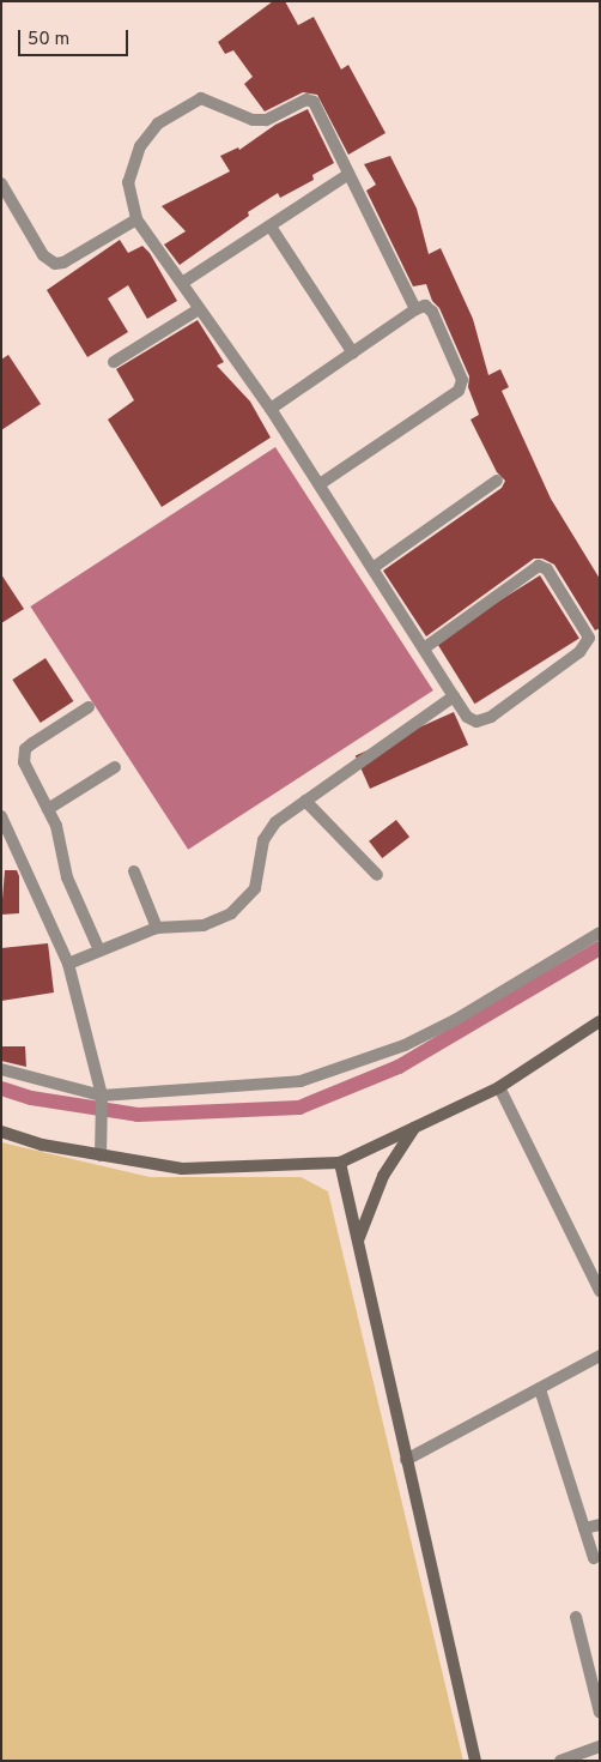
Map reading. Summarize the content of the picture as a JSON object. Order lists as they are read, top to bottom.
{
  "scale_bar": "50 m"
}
